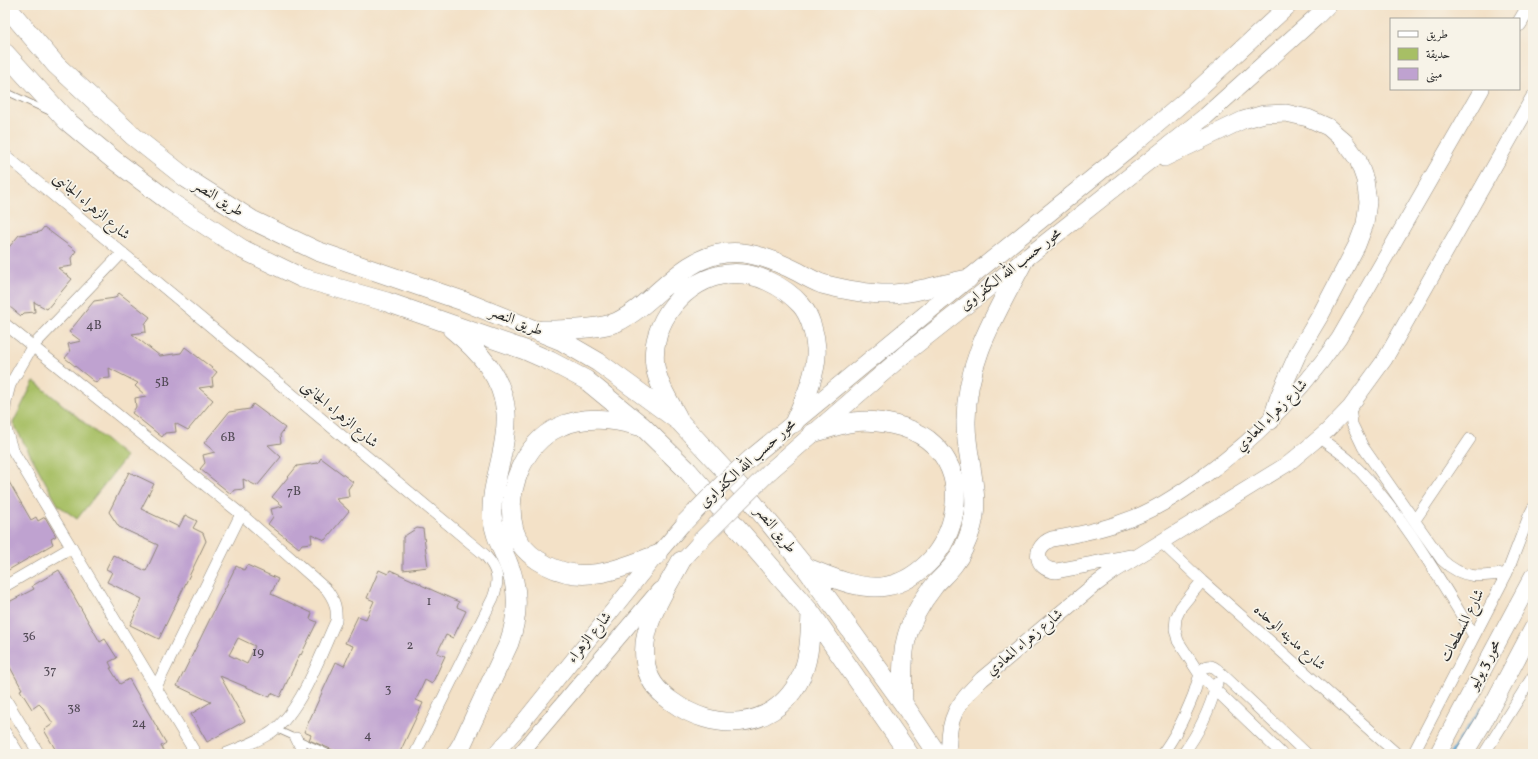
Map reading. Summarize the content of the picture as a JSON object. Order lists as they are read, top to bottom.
{
  "streets": {
    "highway": ["طريق النصر"],
    "main road": [
      "محور حسب الله الكفراوى",
      "شارع زهراء المعادي",
      "شارع الزهراء",
      "محور 3 يوليو"
    ],
    "street": ["شارع الزهراء الجانبى", "شارع المسطحات", "شارع مدينه الوحده"]
  },
  "crossings": [
    ["محور حسب الله الكفراوى", "شارع الزهراء"],
    ["شارع زهراء المعادي", "شارع مدينه الوحده"]
  ],
  "house_numbers": [
    "4B",
    "5B",
    "6B",
    "7B",
    "1",
    "36",
    "2",
    "19",
    "37",
    "3",
    "38",
    "24",
    "4"
  ],
  "legend": ["طريق", "حديقة", "مبنى"]
}
